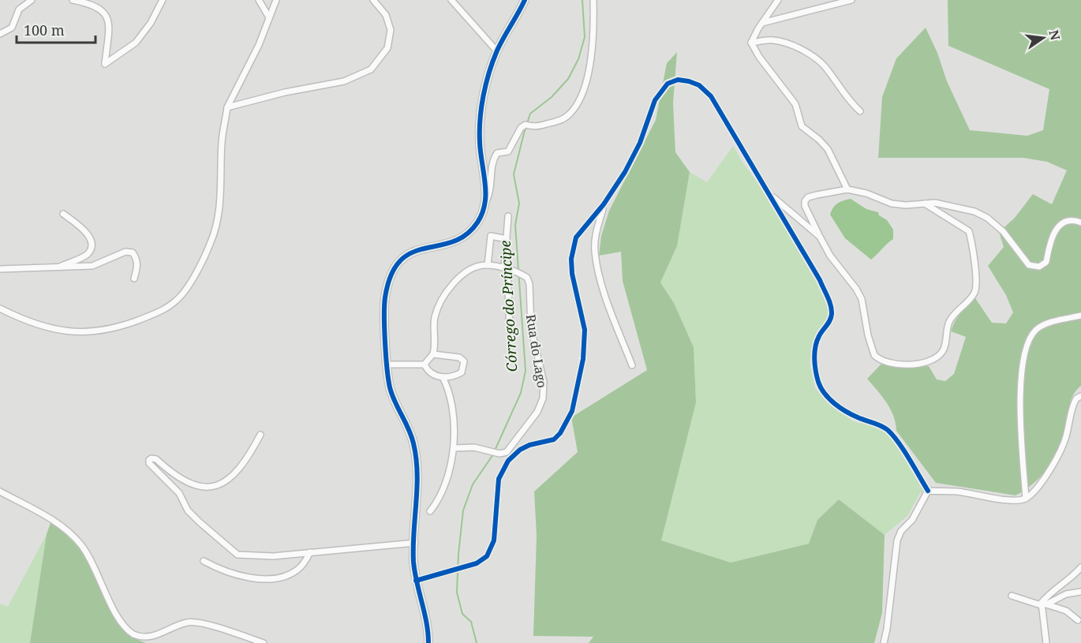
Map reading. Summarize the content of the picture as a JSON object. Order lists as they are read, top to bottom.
{
  "streets": {
    "street": ["Rua do Lago"]
  },
  "water": ["Córrego do Príncipe"],
  "scale_bar": "100 m",
  "north": "right"
}
